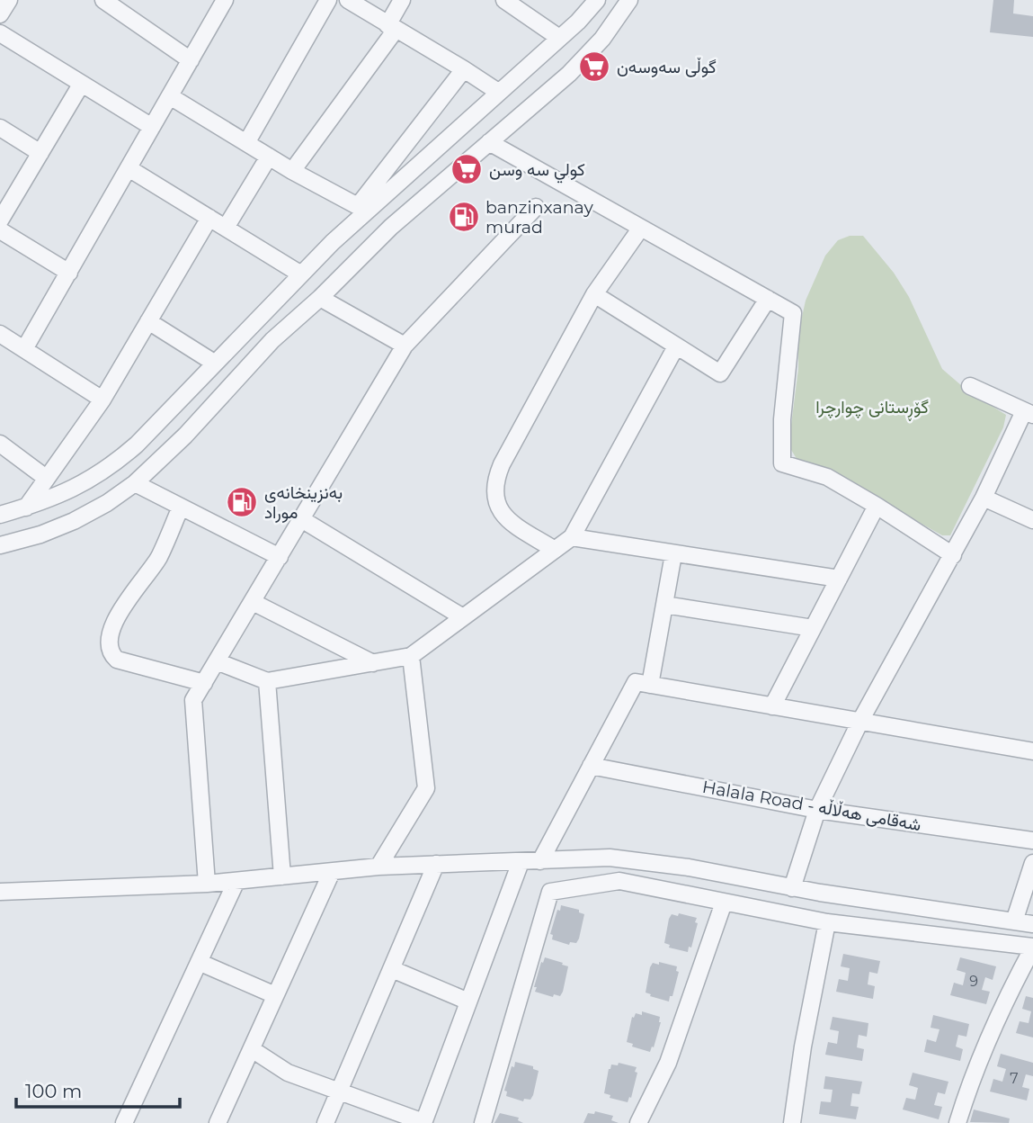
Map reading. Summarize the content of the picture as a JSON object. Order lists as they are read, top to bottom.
{
  "streets": {
    "street": ["Halala Road - شەقامی هەڵاڵە"]
  },
  "parks": ["گۆڕستانی چوارچرا"],
  "places": {
    "supermarket": ["گوڵی سەوسەن", "كولي سه وسن"],
    "fuel station": ["banzinxanay murad", "بەنزینخانەی موراد"]
  },
  "house_numbers": ["9", "7"],
  "scale_bar": "100 m"
}
